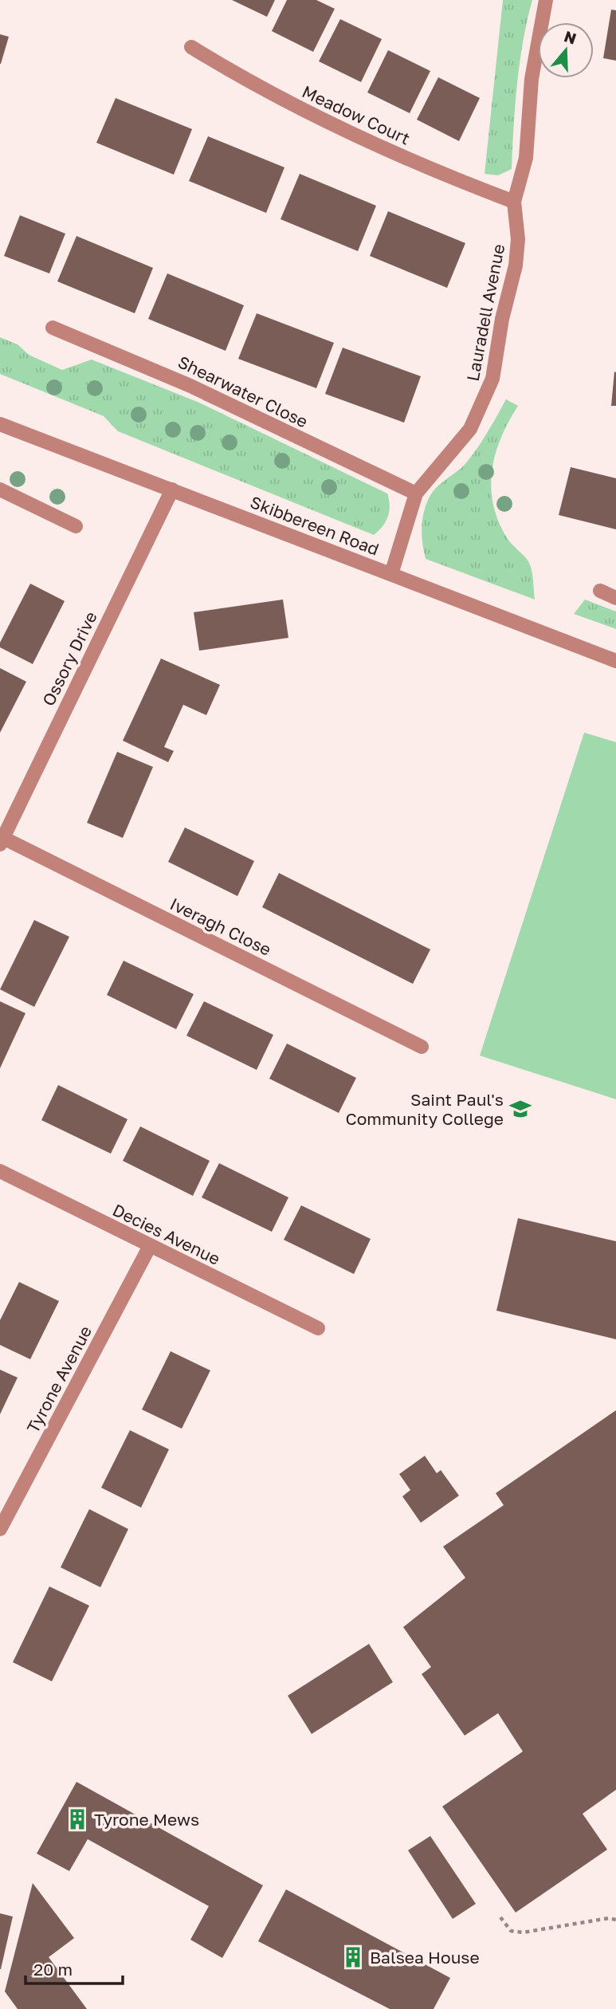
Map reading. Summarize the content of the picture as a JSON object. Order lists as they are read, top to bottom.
{
  "streets": {
    "street": [
      "Meadow Court",
      "Lauradell Avenue",
      "Shearwater Close",
      "Skibbereen Road",
      "Ossory Drive",
      "Iveragh Close",
      "Decies Avenue",
      "Tyrone Avenue"
    ]
  },
  "crossings": [
    ["Meadow Court", "Lauradell Avenue"],
    ["Lauradell Avenue", "Shearwater Close"],
    ["Lauradell Avenue", "Skibbereen Road"],
    ["Skibbereen Road", "Ossory Drive"],
    ["Ossory Drive", "Iveragh Close"],
    ["Decies Avenue", "Tyrone Avenue"]
  ],
  "places": {
    "school or university": ["Saint Paul's Community College"],
    "building": ["Tyrone Mews", "Balsea House"]
  },
  "scale_bar": "20 m",
  "north": "top"
}
